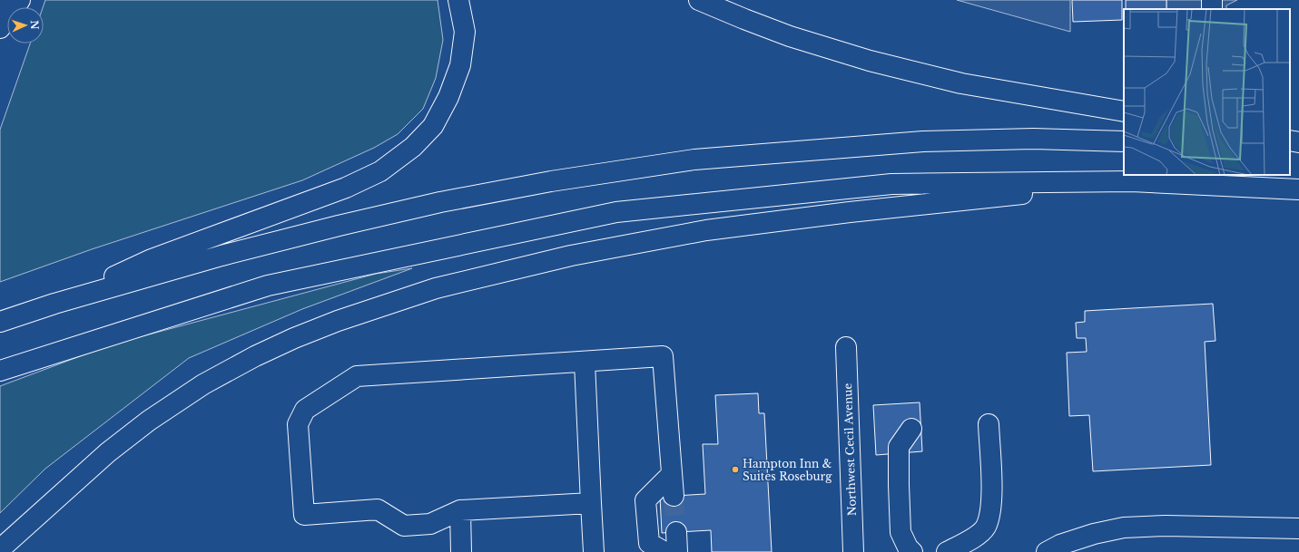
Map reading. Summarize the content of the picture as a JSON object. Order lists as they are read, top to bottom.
{
  "streets": {
    "main road": ["Northwest Cecil Avenue"]
  },
  "places": ["Hampton Inn & Suites Roseburg"],
  "north": "right"
}
